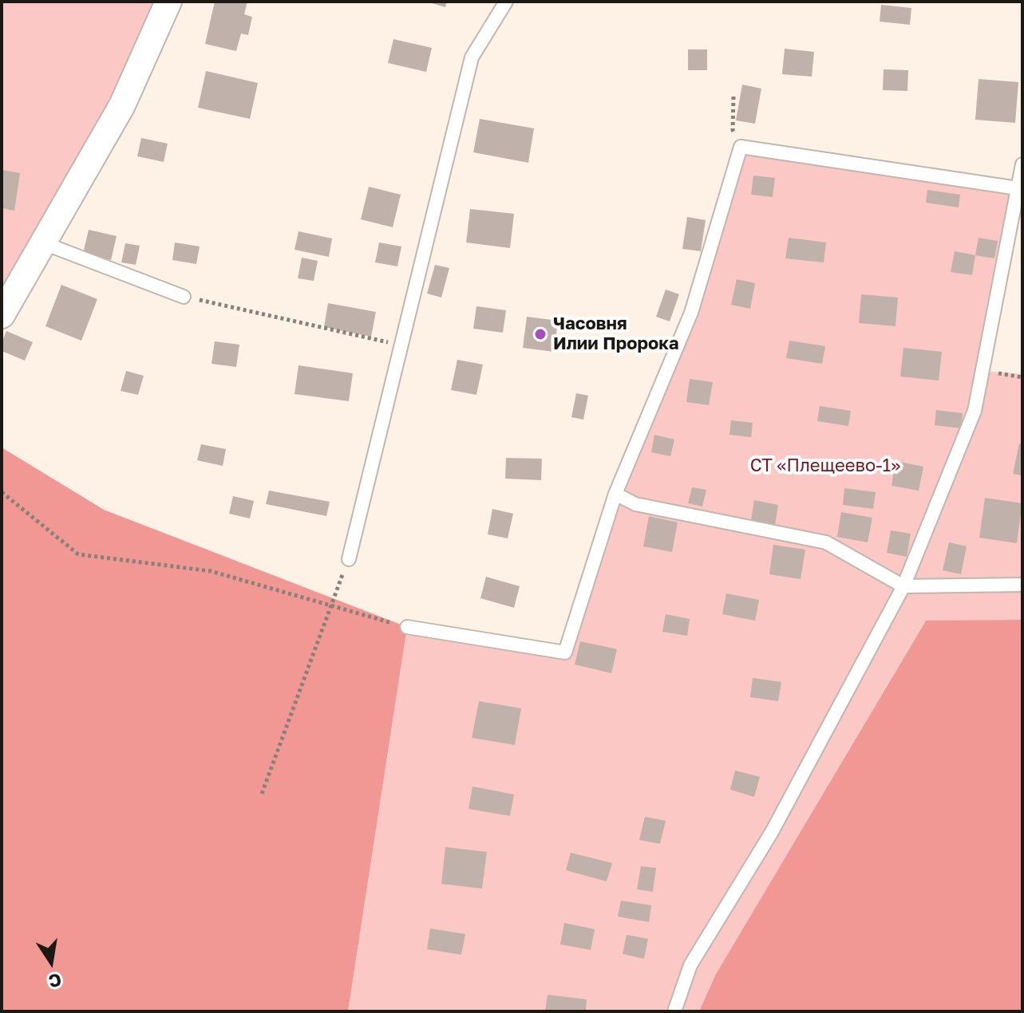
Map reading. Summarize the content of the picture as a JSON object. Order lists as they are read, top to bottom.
{
  "parks": ["СТ «Плещеево-1»"],
  "places": ["Часовня Илии Пророка"],
  "north": "bottom"
}
